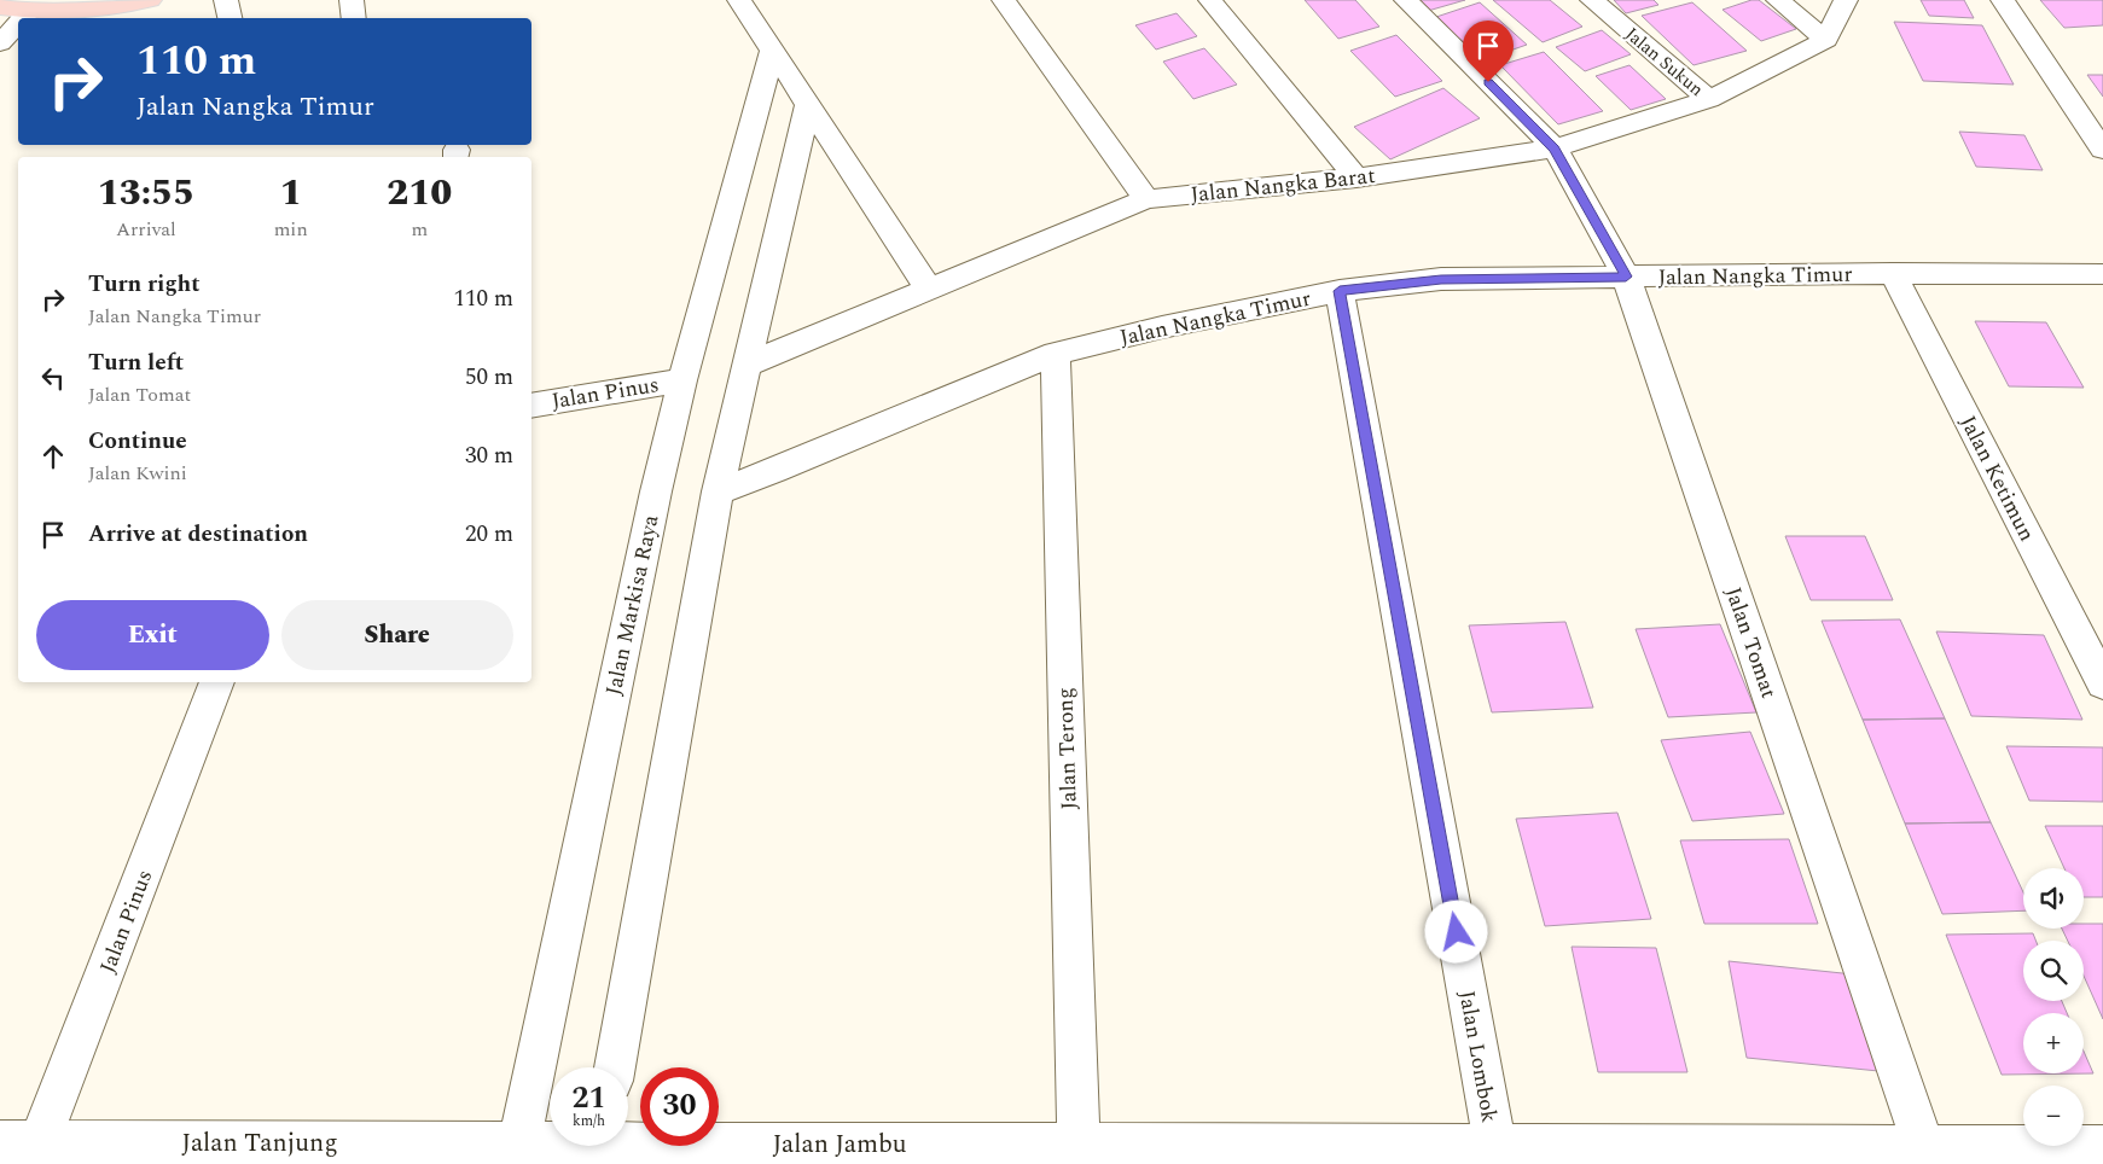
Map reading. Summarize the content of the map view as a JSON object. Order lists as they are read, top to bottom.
{
  "streets": {
    "street": [
      "Jalan Sukun",
      "Jalan Nangka Barat",
      "Jalan Nangka Timur",
      "Jalan Pinus",
      "Jalan Ketimun",
      "Jalan Markisa Raya",
      "Jalan Tomat",
      "Jalan Terong",
      "Jalan Lombok",
      "Jalan Tanjung",
      "Jalan Jambu"
    ]
  },
  "crossings": [
    ["Jalan Sukun", "Jalan Nangka Barat"],
    ["Jalan Nangka Barat", "Jalan Tomat"],
    ["Jalan Nangka Timur", "Jalan Ketimun"],
    ["Jalan Nangka Timur", "Jalan Tomat"],
    ["Jalan Nangka Timur", "Jalan Terong"],
    ["Jalan Nangka Timur", "Jalan Lombok"],
    ["Jalan Pinus", "Jalan Markisa Raya"],
    ["Jalan Pinus", "Jalan Tanjung"],
    ["Jalan Markisa Raya", "Jalan Tanjung"],
    ["Jalan Markisa Raya", "Jalan Jambu"],
    ["Jalan Tomat", "Jalan Jambu"],
    ["Jalan Terong", "Jalan Jambu"],
    ["Jalan Lombok", "Jalan Jambu"],
    ["Jalan Tanjung", "Jalan Jambu"]
  ],
  "page": {
    "turn": ["110 m", "Jalan Nangka Timur"],
    "eta": [
      "13:55",
      "Arrival",
      "1",
      "min",
      "210",
      "m"
    ],
    "list": [
      {
        "name": "Turn right",
        "note": "Jalan Nangka Timur",
        "value": "110 m"
      },
      {
        "name": "Turn left",
        "note": "Jalan Tomat",
        "value": "50 m"
      },
      {
        "name": "Continue",
        "note": "Jalan Kwini",
        "value": "30 m"
      },
      {
        "name": "Arrive at destination",
        "value": "20 m"
      }
    ],
    "buttons": ["Exit", "Share"],
    "map_buttons": ["+", "−"],
    "speed": "21 km/h",
    "limit": "30"
  }
}
